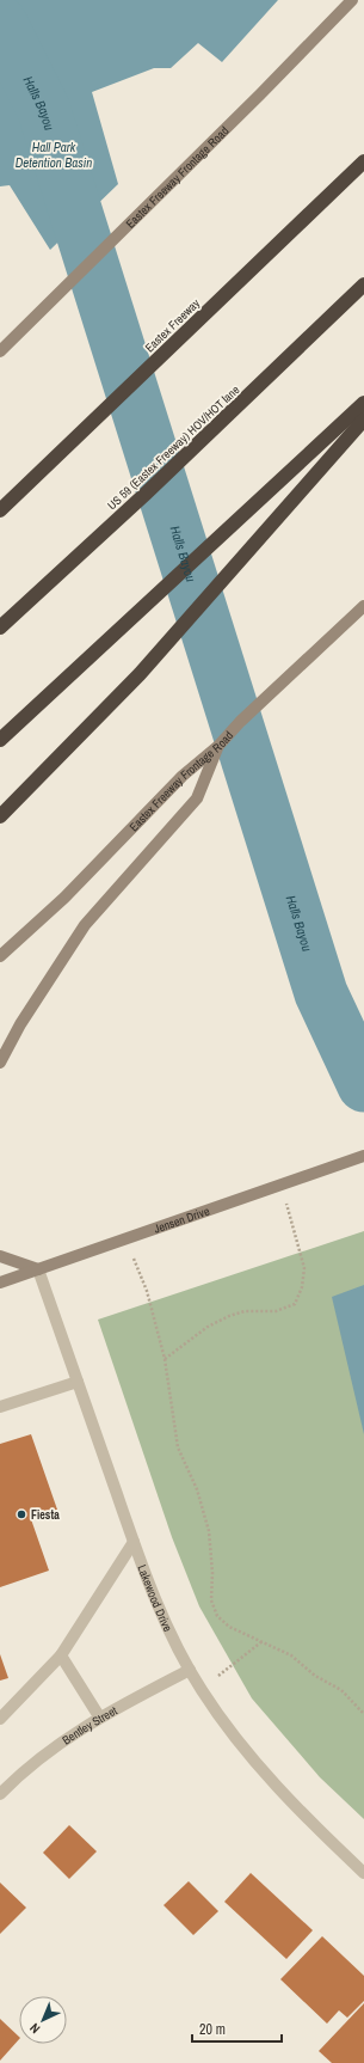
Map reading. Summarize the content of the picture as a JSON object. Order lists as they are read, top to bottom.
{
  "streets": {
    "highway": ["Eastex Freeway", "US 59 (Eastex Freeway) HOV/HOT lane"],
    "main road": ["Eastex Freeway Frontage Road", "Jensen Drive"],
    "street": ["Lakewood Drive", "Bentley Street"]
  },
  "crossings": [
    ["Jensen Drive", "Lakewood Drive"],
    ["Lakewood Drive", "Bentley Street"]
  ],
  "water": ["Halls Bayou", "Hall Park Detention Basin"],
  "places": ["Fiesta"],
  "scale_bar": "20 m",
  "north": "bottom left"
}
